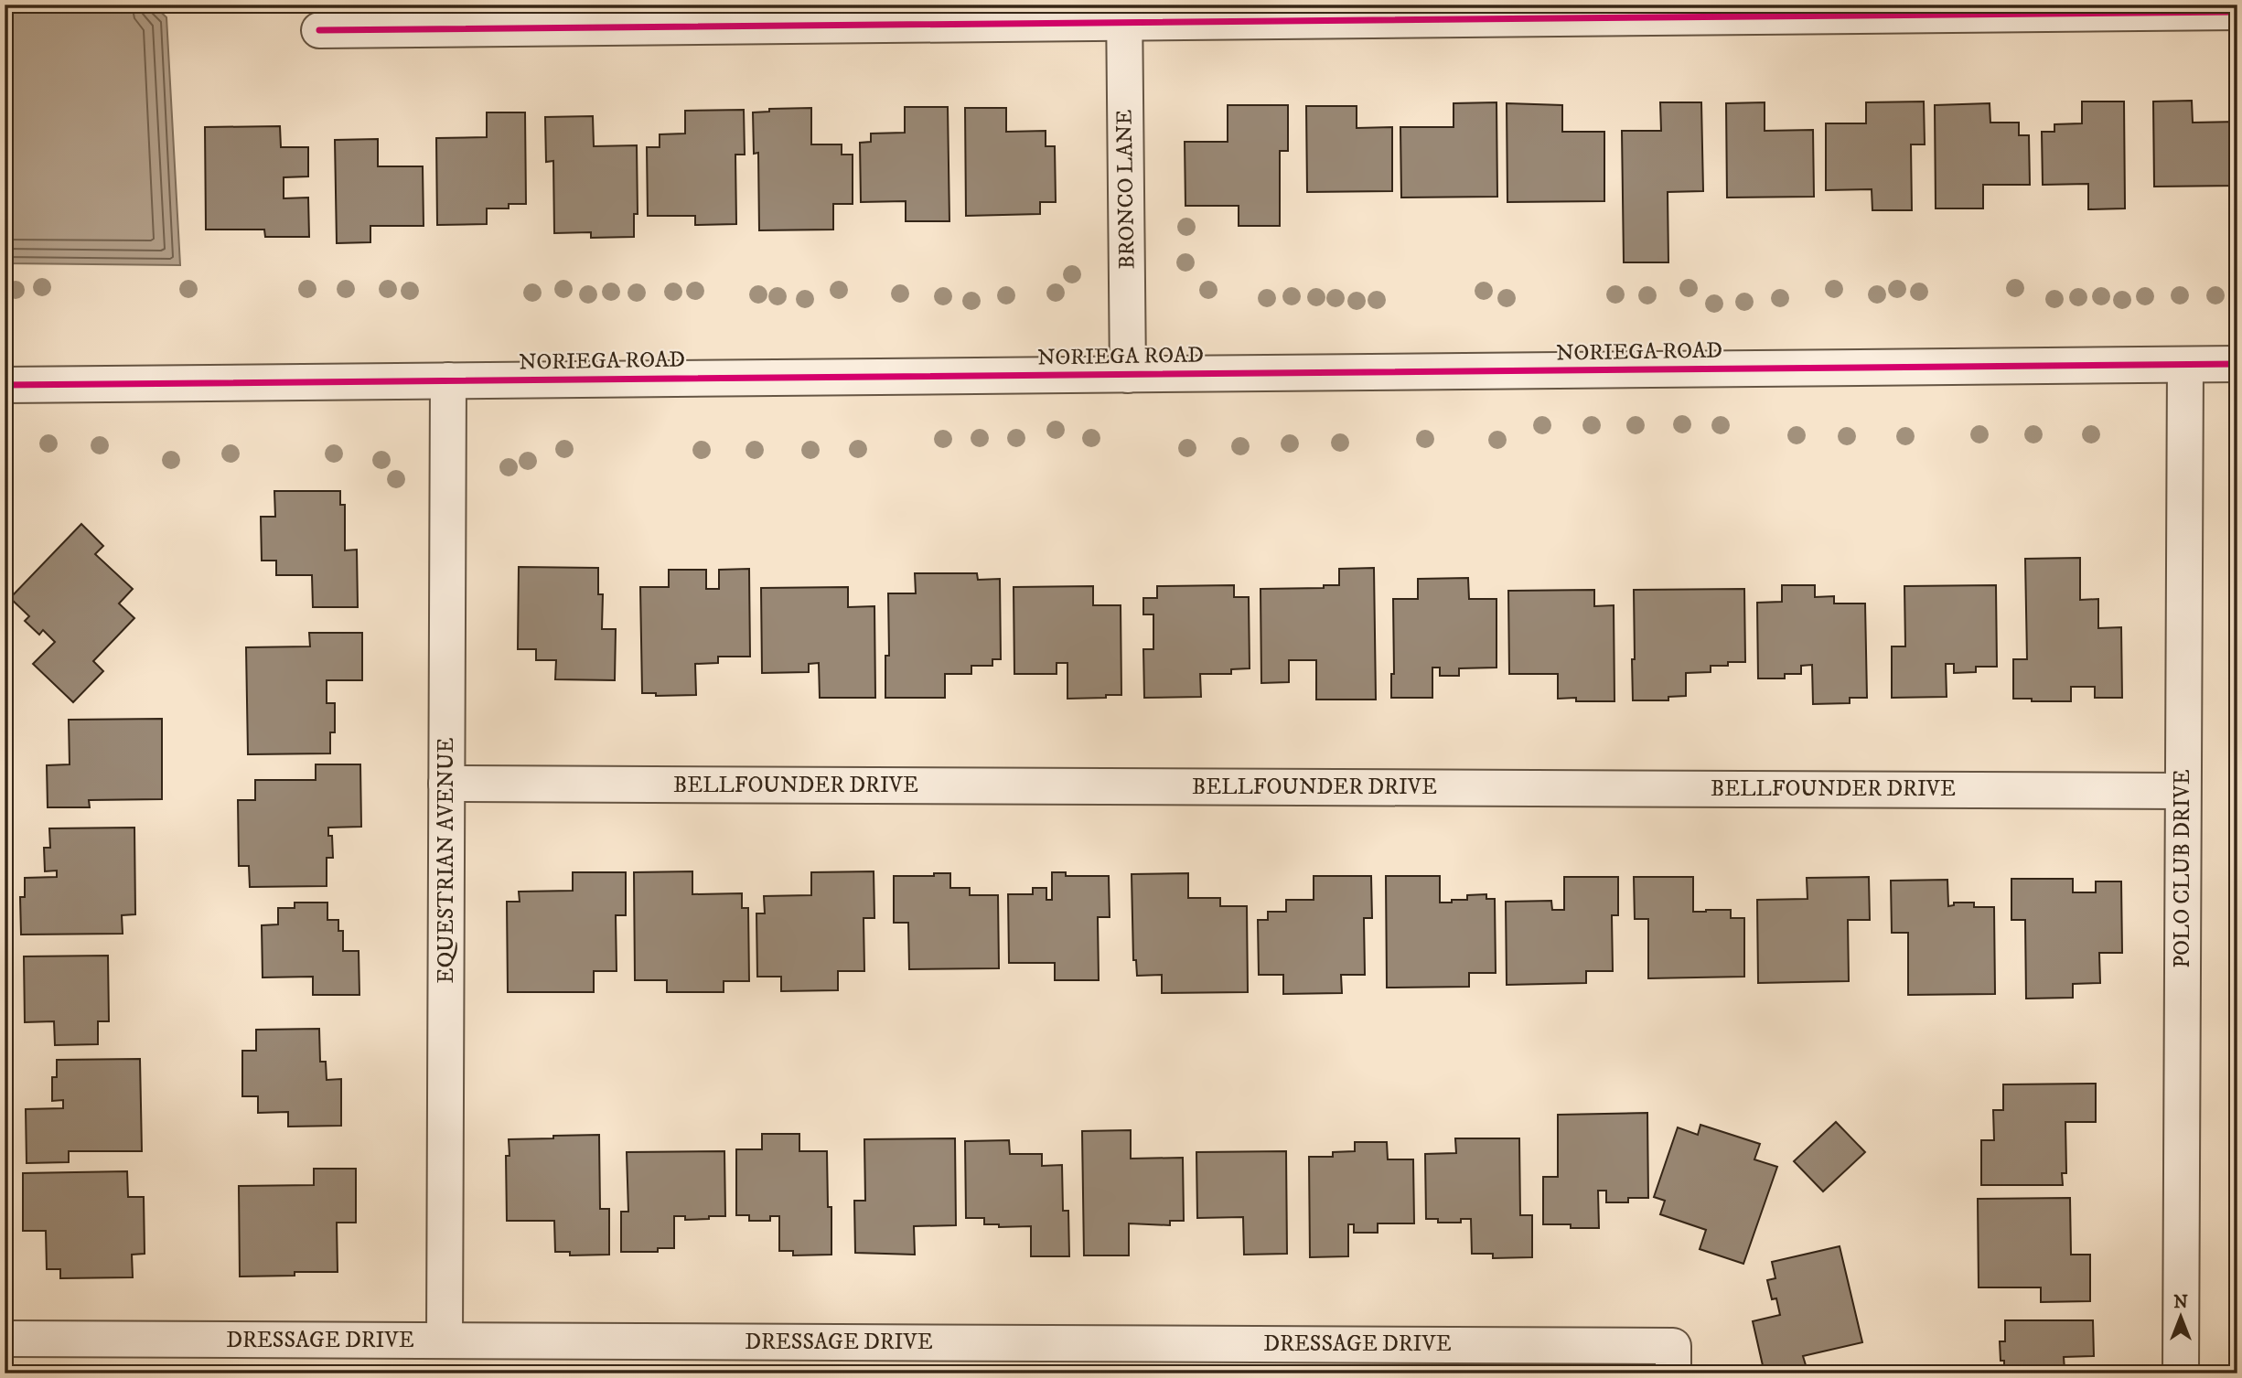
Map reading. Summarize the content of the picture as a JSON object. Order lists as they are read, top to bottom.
{
  "streets": {
    "street": [
      "BRONCO LANE",
      "NORIEGA ROAD",
      "BELLFOUNDER DRIVE",
      "EQUESTRIAN AVENUE",
      "POLO CLUB DRIVE",
      "DRESSAGE DRIVE"
    ]
  },
  "crossings": [
    ["BRONCO LANE", "NORIEGA ROAD"],
    ["NORIEGA ROAD", "EQUESTRIAN AVENUE"],
    ["NORIEGA ROAD", "POLO CLUB DRIVE"],
    ["BELLFOUNDER DRIVE", "EQUESTRIAN AVENUE"],
    ["BELLFOUNDER DRIVE", "POLO CLUB DRIVE"],
    ["EQUESTRIAN AVENUE", "DRESSAGE DRIVE"]
  ],
  "north": "top"
}
